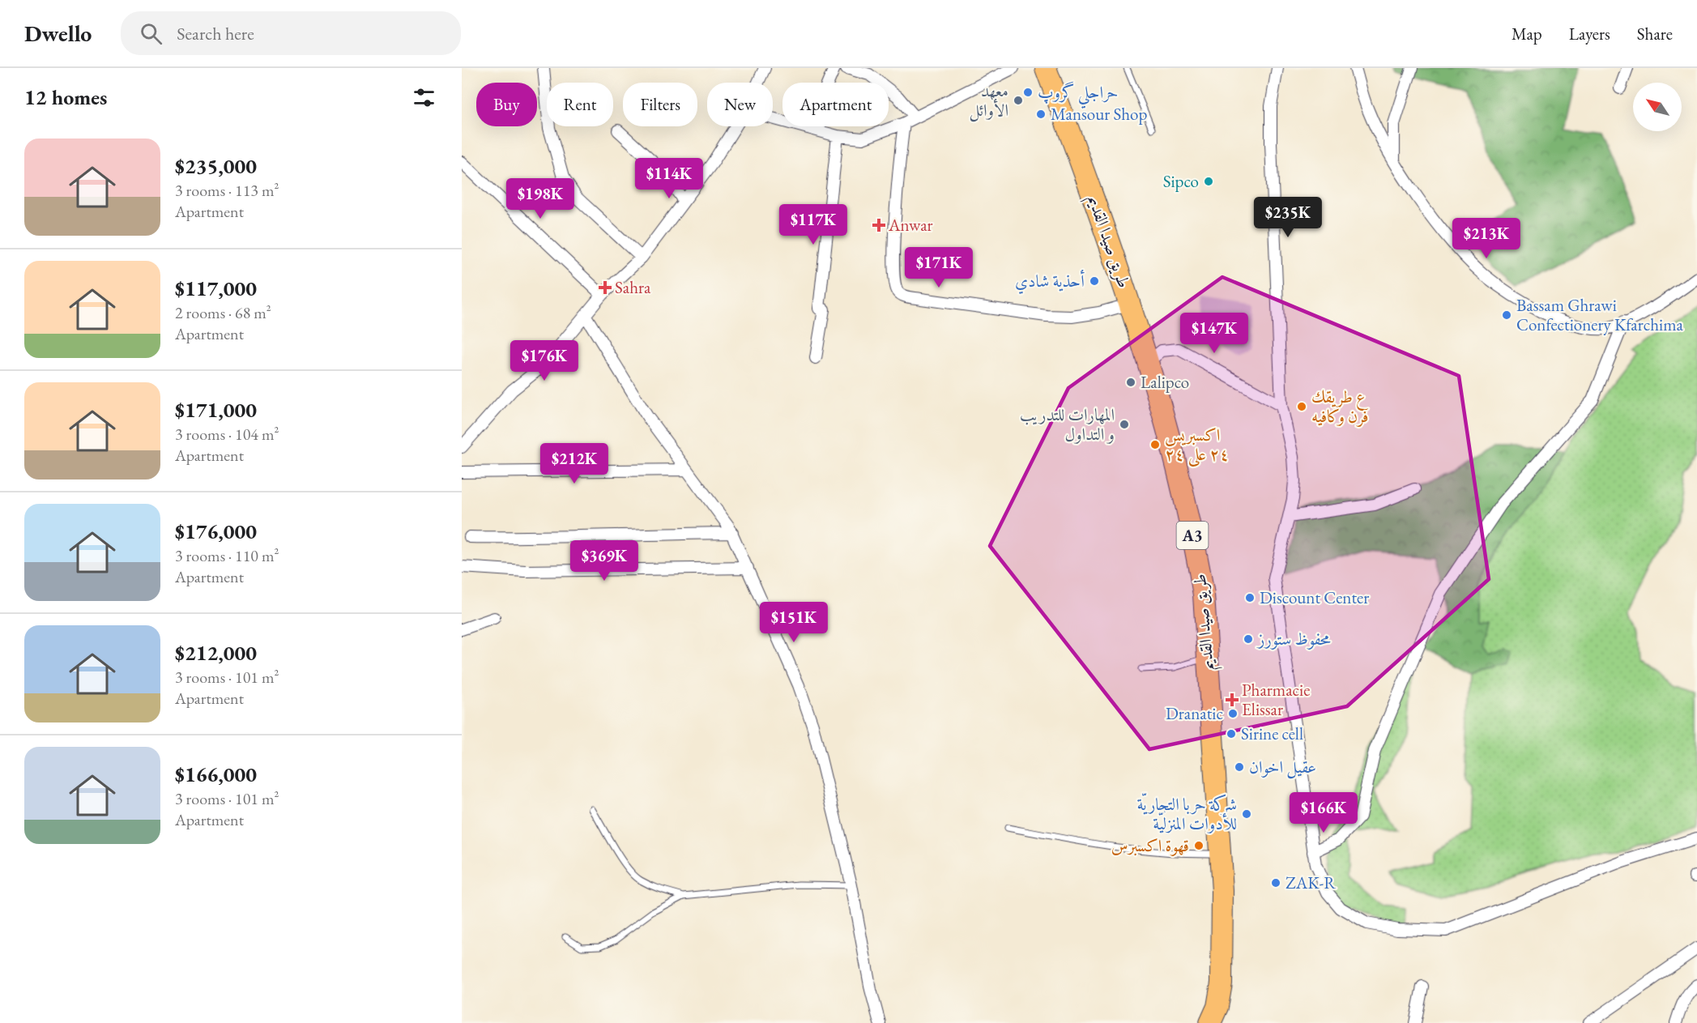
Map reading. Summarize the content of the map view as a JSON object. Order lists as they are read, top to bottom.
{
  "streets": {
    "highway": ["طريق صيدا القديم", "A3"]
  },
  "places": {
    "other": [
      "حراجلي گروپ",
      "معهد الأوائل",
      "Mansour Shop",
      "Sipco",
      "أحذية شادي",
      "Bassam Ghrawi Confectionery Kfarchima",
      "Lalipco",
      "ع طريقك فرن وكافيه",
      "المهارات للتدريب و التداول",
      "اكسبريس ٢٤ على ٢٤",
      "Discount Center",
      "محفوظ ستورز",
      "Dranatic",
      "Sirine cell",
      "عقيل اخوان",
      "شركة حربا التجاريّة للأدوات المنزليّة",
      "قهوة اكسبرس",
      "ZAK-R"
    ],
    "health": ["Anwar", "Sahra", "Pharmacie Elissar"]
  },
  "north": "top left",
  "page": {
    "header": "Dwello",
    "search": "Search here",
    "nav": ["Map", "Layers", "Share"],
    "heading": "12 homes",
    "chip": [
      "Buy",
      "Rent",
      "Filters",
      "New",
      "Apartment"
    ],
    "list": [
      {
        "name": "$235,000",
        "note": "3 rooms · 113 m² · Apartment"
      },
      {
        "name": "$117,000",
        "note": "2 rooms · 68 m² · Apartment"
      },
      {
        "name": "$171,000",
        "note": "3 rooms · 104 m² · Apartment"
      },
      {
        "name": "$176,000",
        "note": "3 rooms · 110 m² · Apartment"
      },
      {
        "name": "$212,000",
        "note": "3 rooms · 101 m² · Apartment"
      },
      {
        "name": "$166,000",
        "note": "3 rooms · 101 m² · Apartment"
      }
    ],
    "price": [
      "$114K",
      "$198K",
      "$235K",
      "$117K",
      "$213K",
      "$171K",
      "$147K",
      "$176K",
      "$212K",
      "$369K",
      "$151K",
      "$166K"
    ]
  }
}
